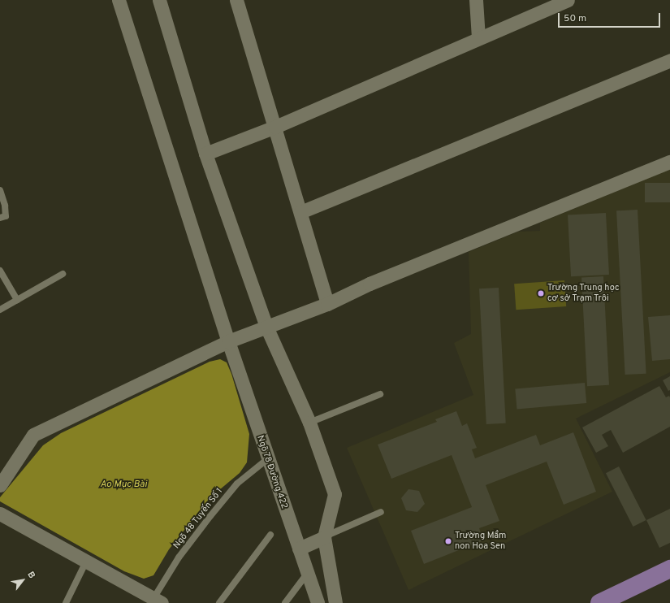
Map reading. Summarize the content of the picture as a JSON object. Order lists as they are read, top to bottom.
{
  "streets": {
    "street": ["Ngõ 78 Đường 422"],
    "lane": ["Ngõ 48 Tuyến Số 1"]
  },
  "crossings": [
    ["Ngõ 78 Đường 422", "Ngõ 48 Tuyến Số 1"]
  ],
  "water": ["Ao Mục Bài"],
  "places": ["Trường Trung học cơ sở Trạm Trôi", "Trường Mầm non Hoa Sen"],
  "scale_bar": "50 m",
  "north": "top right"
}
